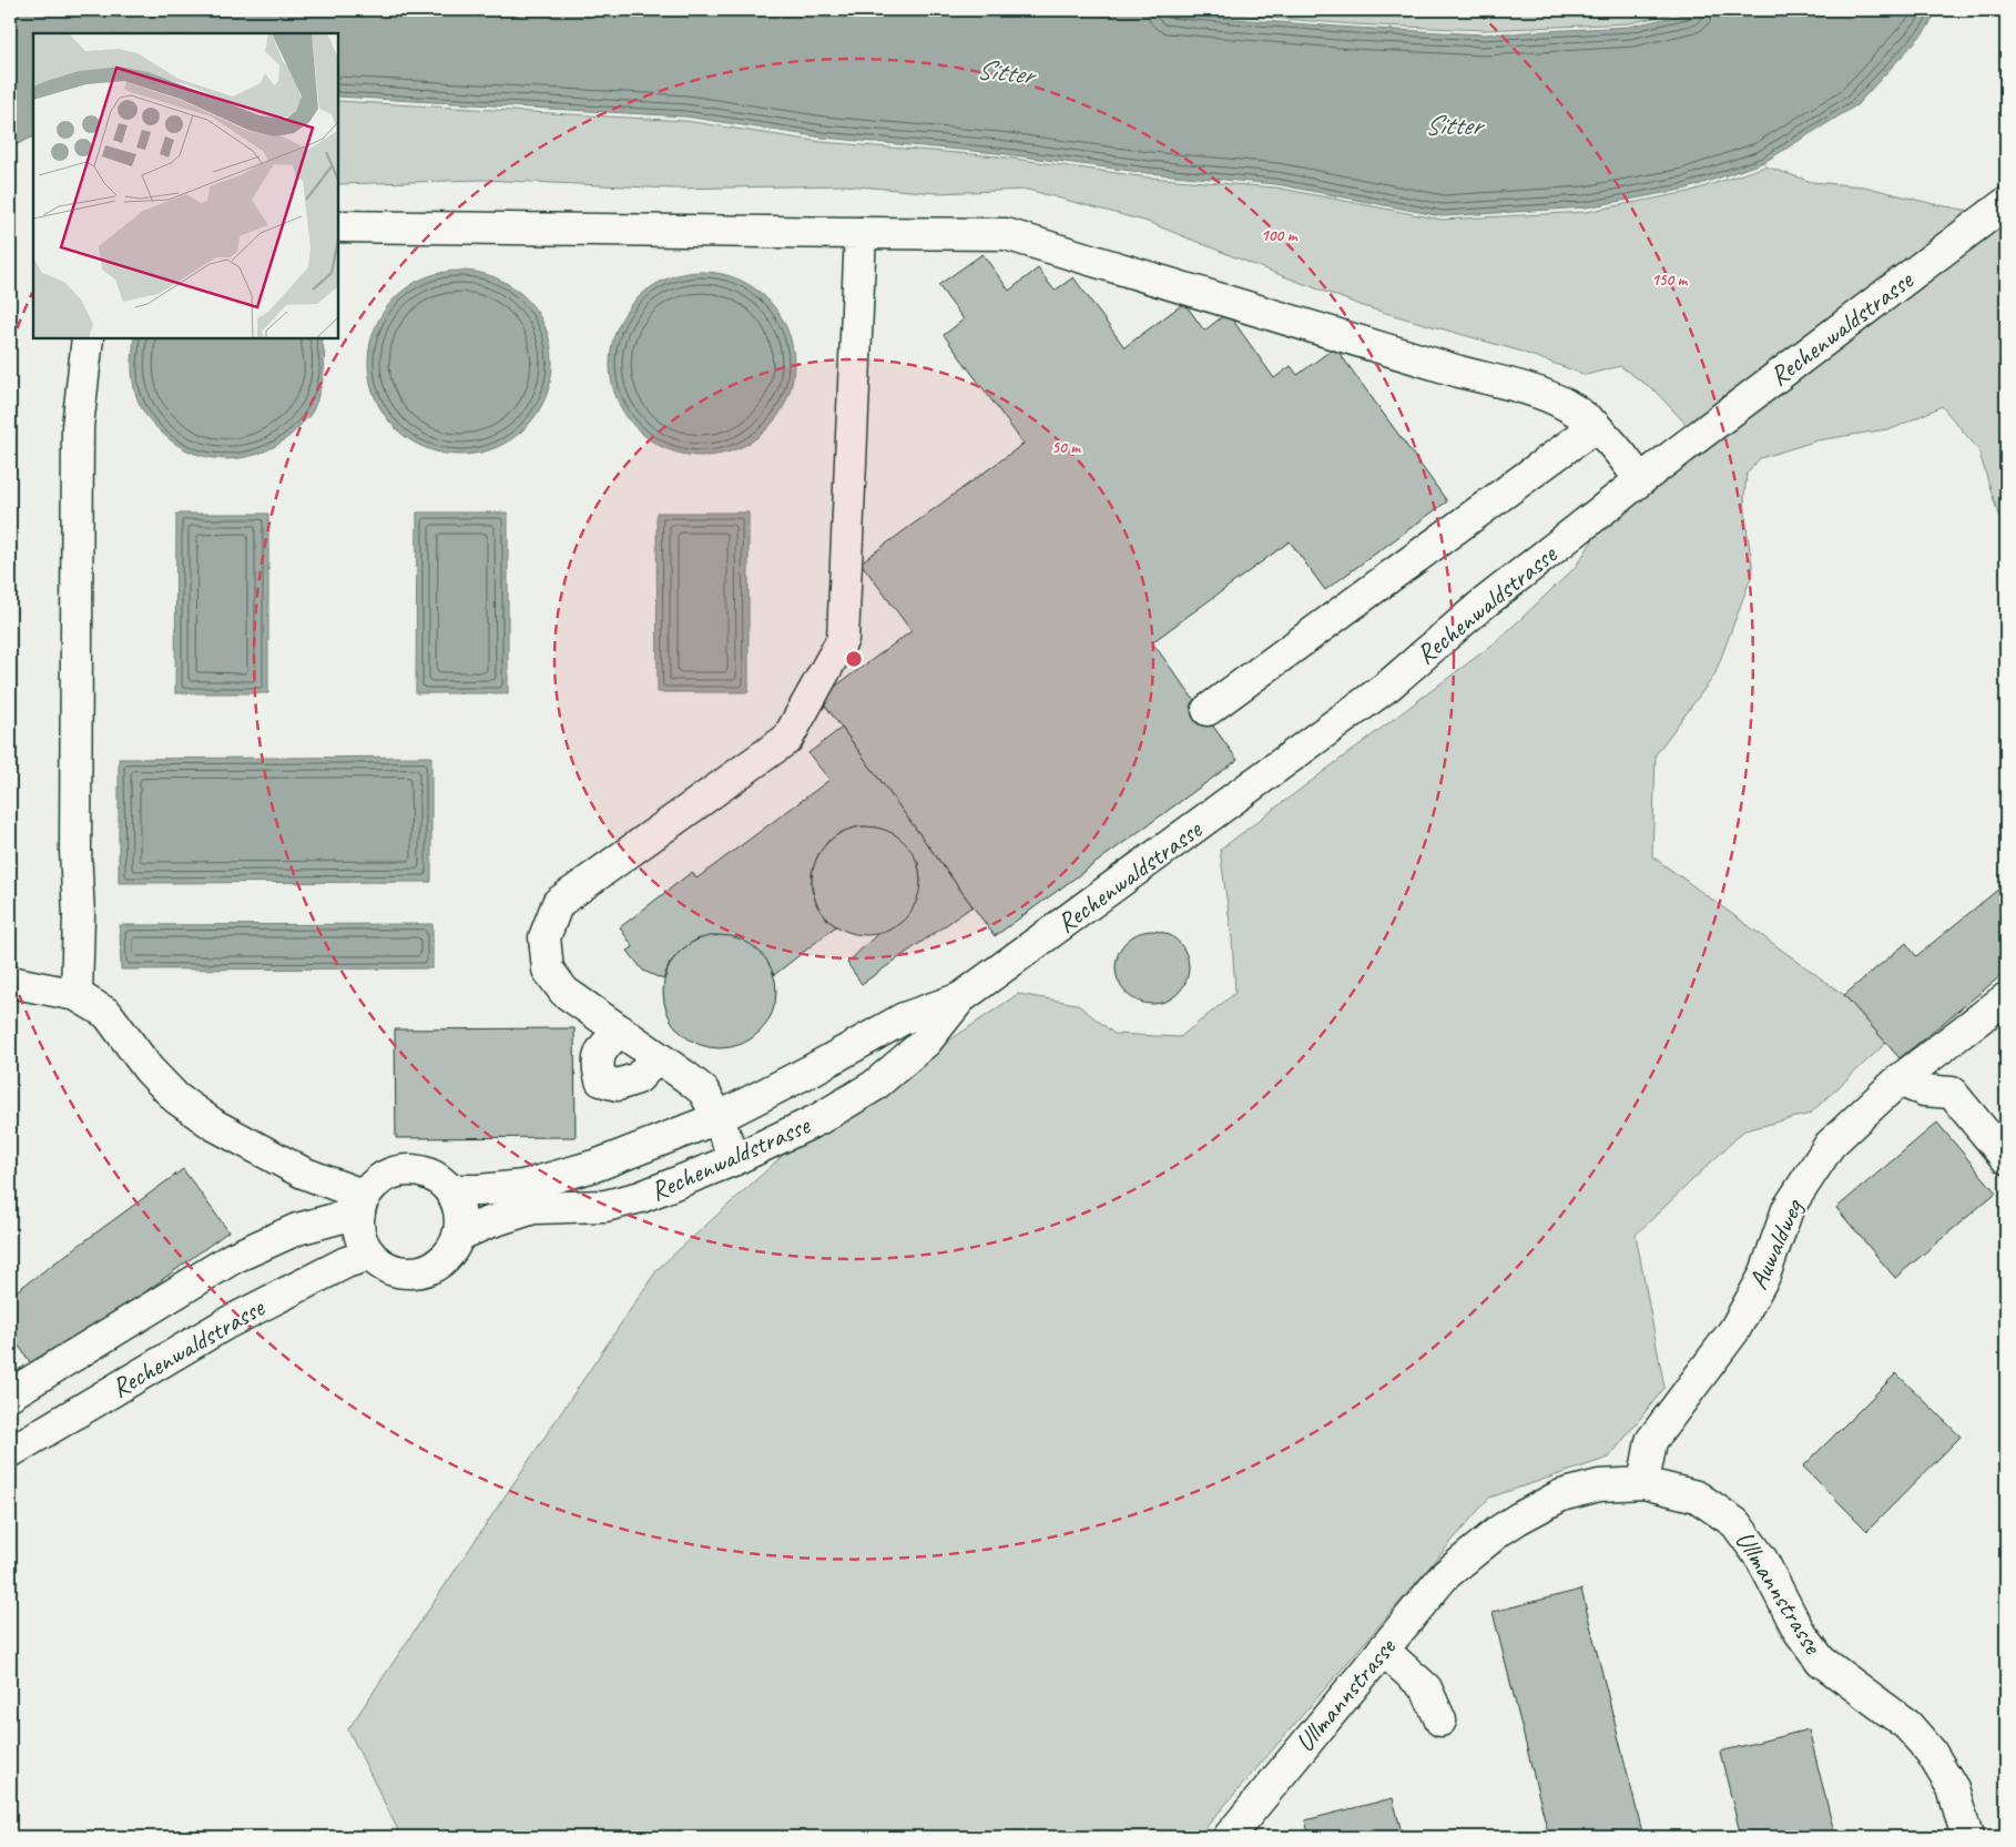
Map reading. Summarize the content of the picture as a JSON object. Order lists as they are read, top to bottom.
{
  "streets": {
    "street": ["Rechenwaldstrasse", "Auwaldweg", "Ullmannstrasse"]
  },
  "crossings": [
    ["Auwaldweg", "Ullmannstrasse"]
  ],
  "water": ["Sitter"],
  "rings": ["100 m", "150 m", "50 m"]
}
